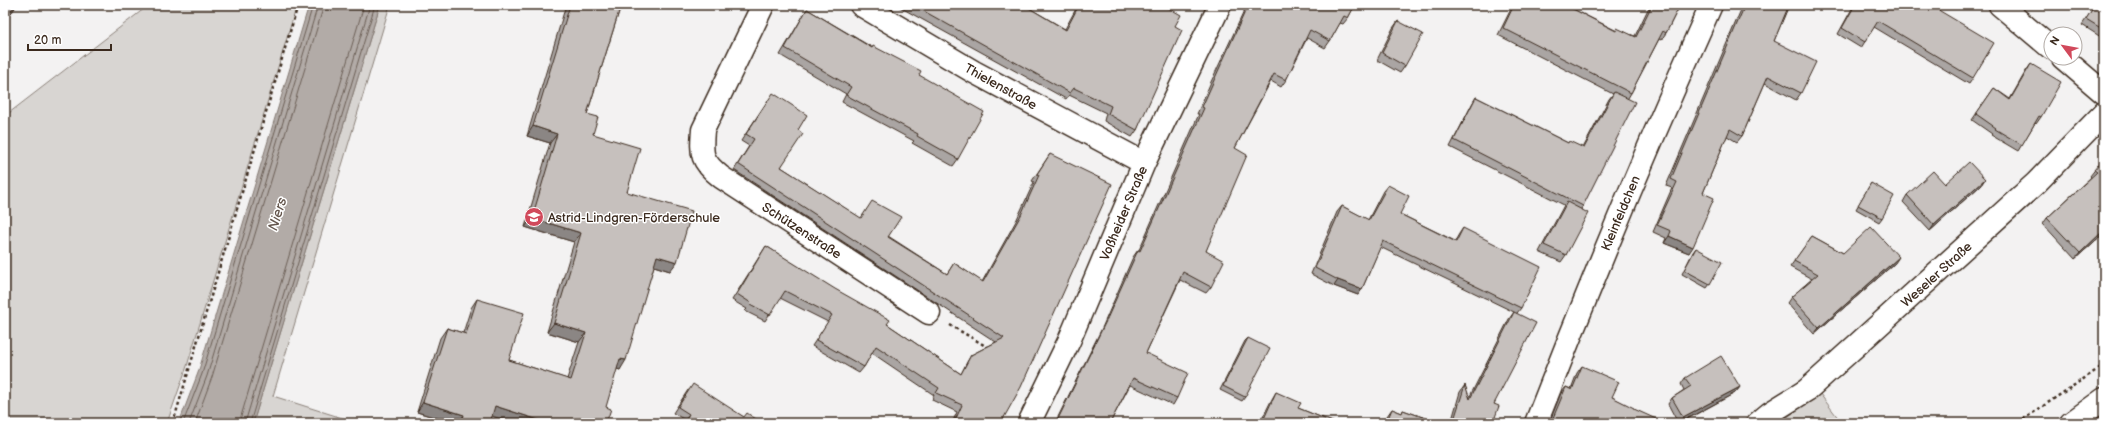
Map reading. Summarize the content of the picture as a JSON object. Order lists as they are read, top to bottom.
{
  "streets": {
    "street": [
      "Thielenstraße",
      "Voßheider Straße",
      "Kleinfeldchen",
      "Schützenstraße",
      "Weseler Straße"
    ]
  },
  "crossings": [
    ["Thielenstraße", "Voßheider Straße"]
  ],
  "water": ["Niers"],
  "places": {
    "school or university": ["Astrid-Lindgren-Förderschule"]
  },
  "scale_bar": "20 m",
  "north": "top left"
}
